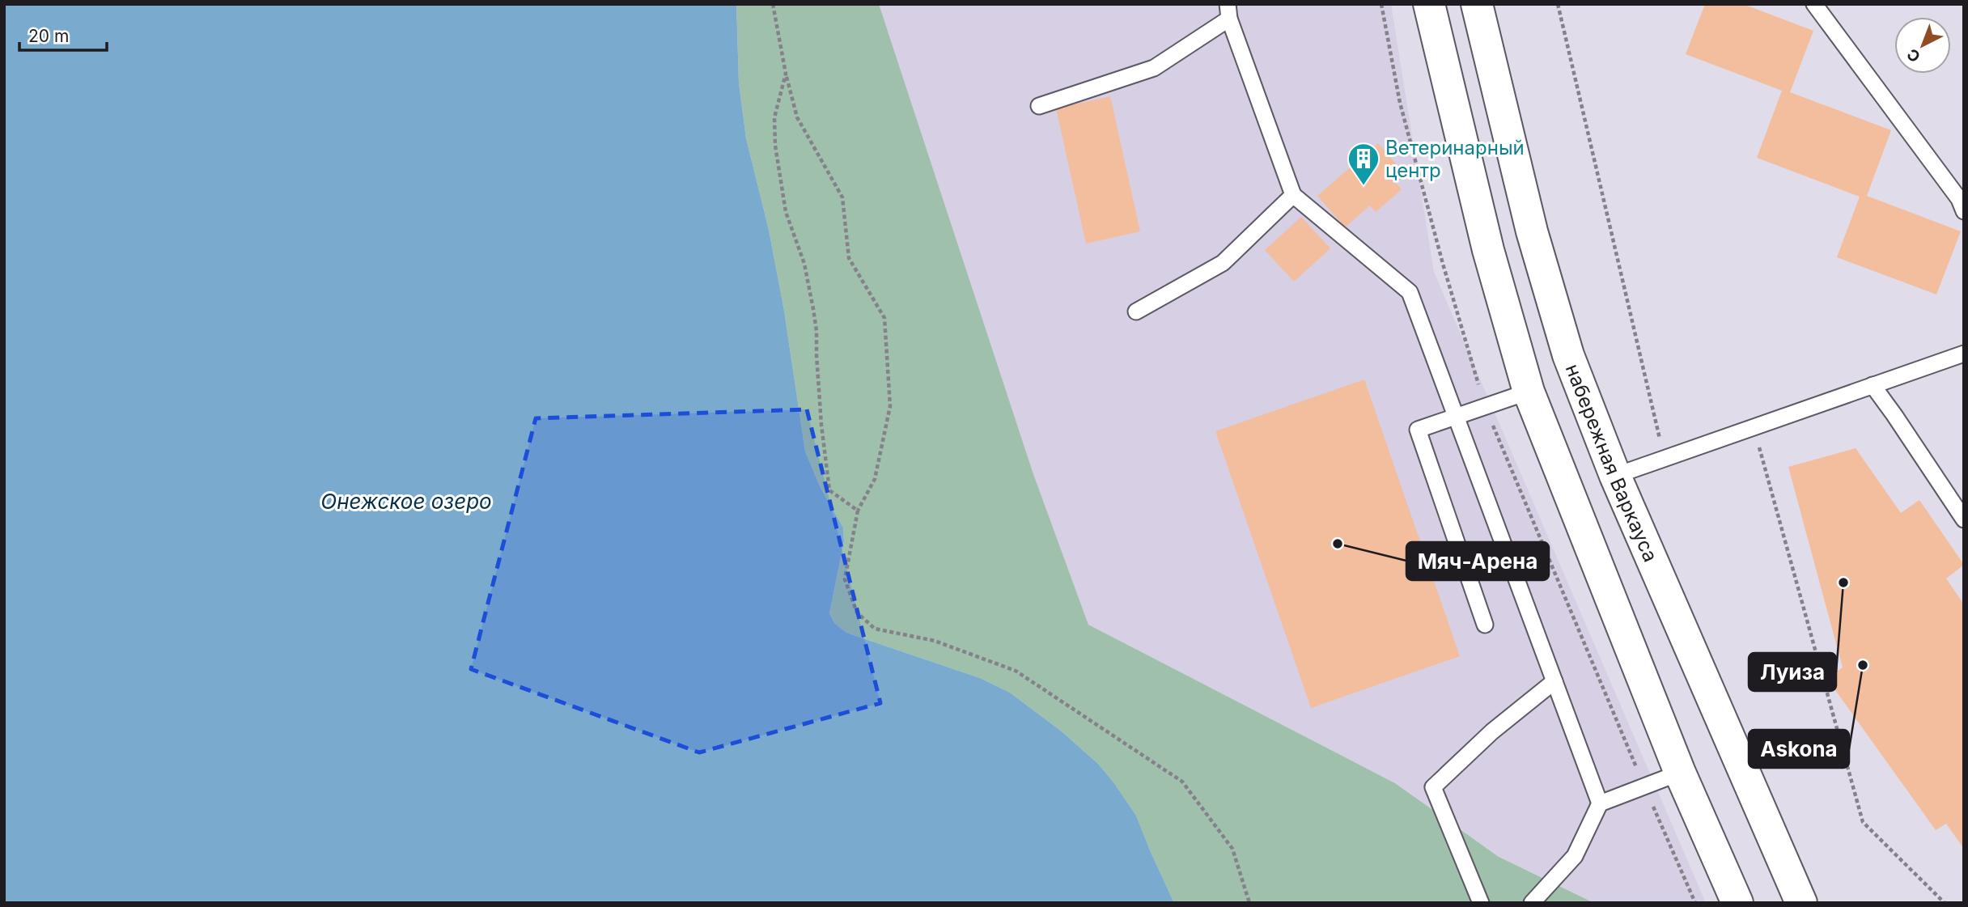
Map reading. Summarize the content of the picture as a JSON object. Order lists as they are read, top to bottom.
{
  "streets": {
    "main road": ["набережная Варкауса"]
  },
  "water": ["Онежское озеро"],
  "places": {
    "building": ["Ветеринарный центр"],
    "other": ["Мяч-Арена", "Луиза", "Askona"]
  },
  "scale_bar": "20 m",
  "north": "bottom left"
}
